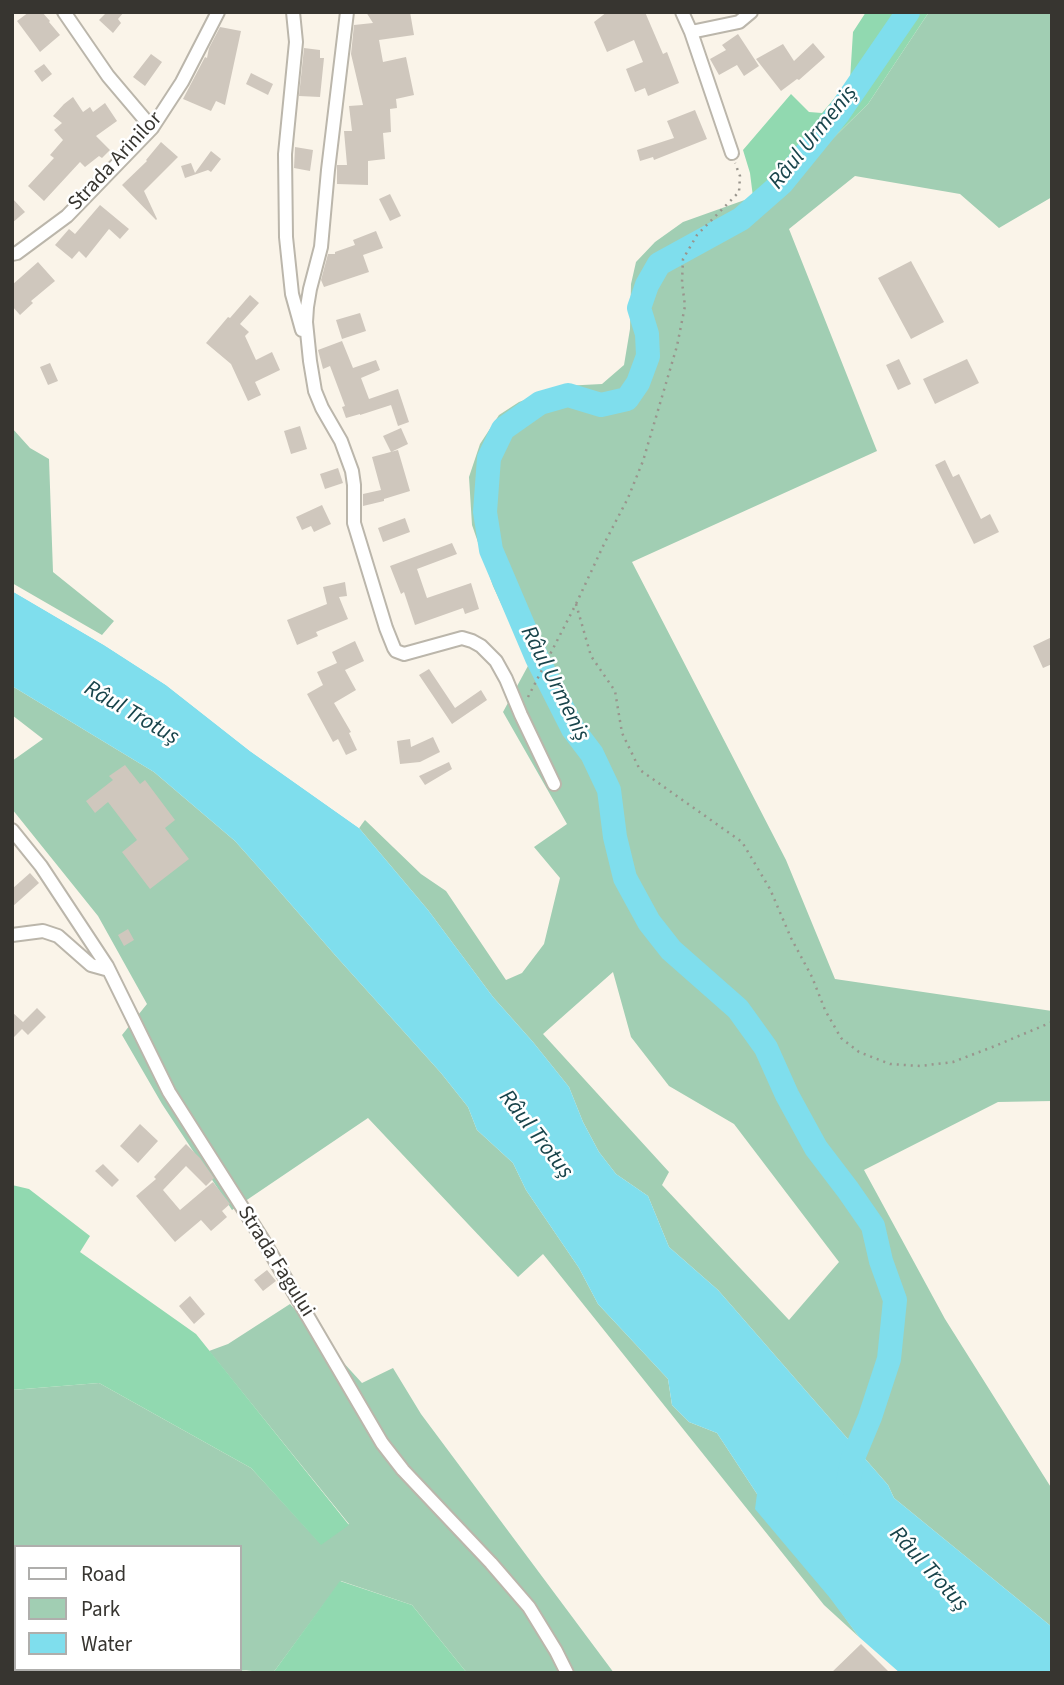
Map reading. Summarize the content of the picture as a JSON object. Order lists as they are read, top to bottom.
{
  "streets": {
    "street": ["Strada Arinilor", "Strada Fagului"]
  },
  "water": ["Râul Urmeniș", "Râul Trotuș"],
  "legend": ["Road", "Park", "Water"]
}
